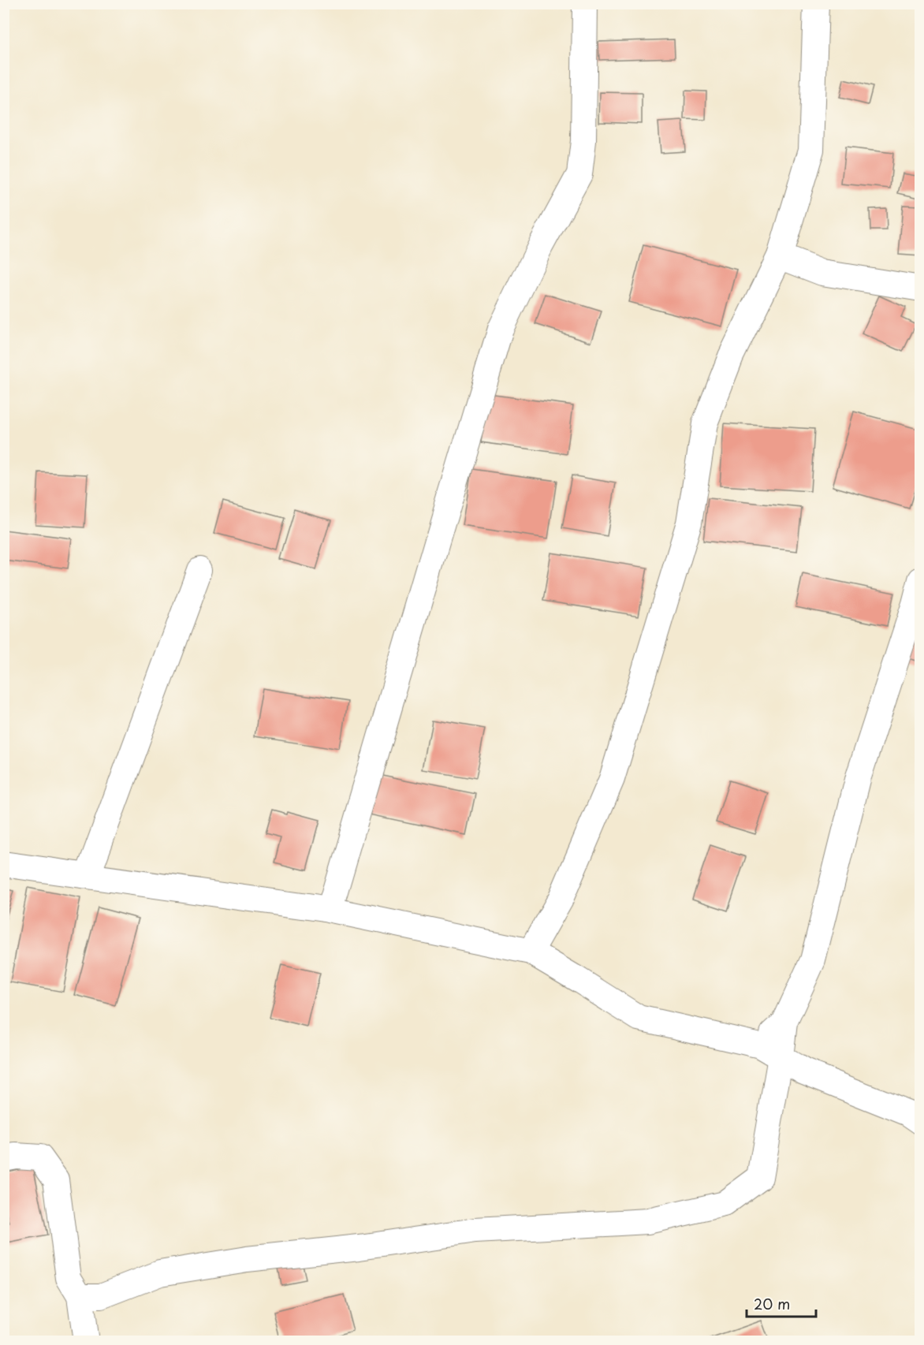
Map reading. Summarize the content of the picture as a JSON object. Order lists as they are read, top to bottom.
{
  "scale_bar": "20 m"
}
